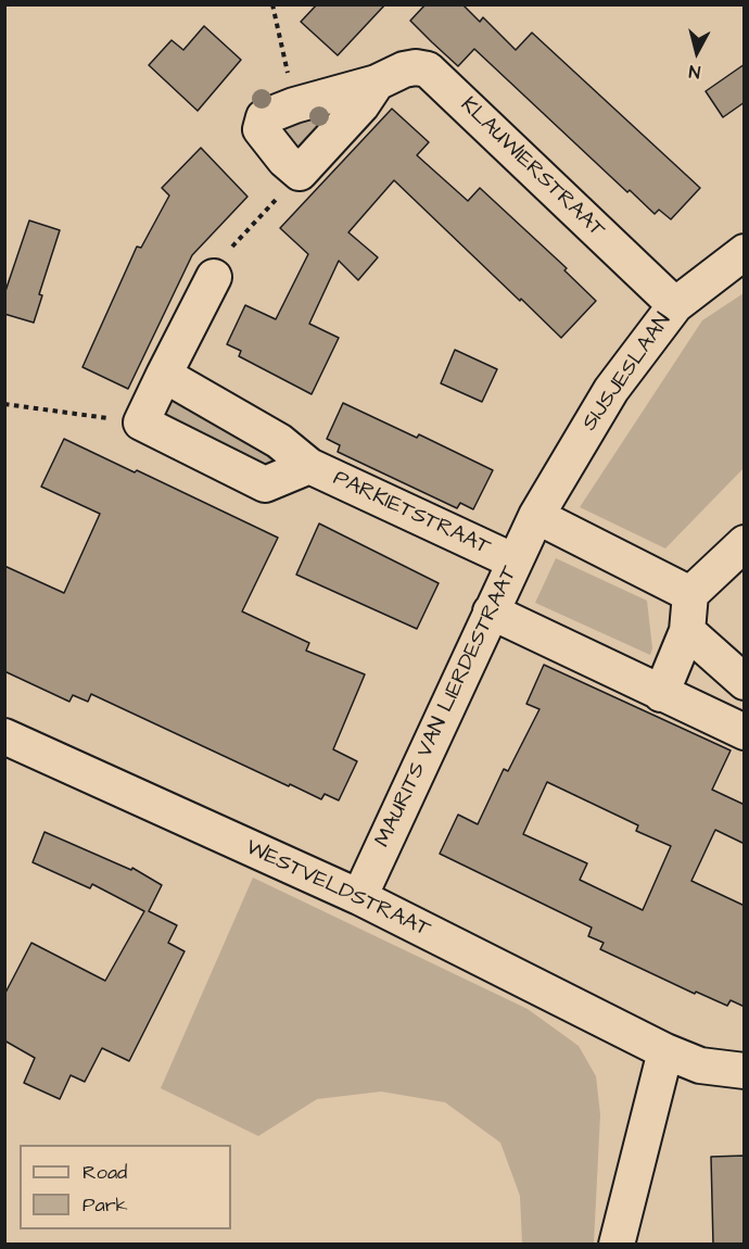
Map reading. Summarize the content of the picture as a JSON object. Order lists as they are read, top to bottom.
{
  "streets": {
    "street": [
      "KLAUWIERSTRAAT",
      "SIJSJESLAAN",
      "PARKIETSTRAAT",
      "MAURITS VAN LIERDESTRAAT",
      "WESTVELDSTRAAT"
    ]
  },
  "crossings": [
    ["KLAUWIERSTRAAT", "SIJSJESLAAN"],
    ["SIJSJESLAAN", "MAURITS VAN LIERDESTRAAT"],
    ["PARKIETSTRAAT", "MAURITS VAN LIERDESTRAAT"],
    ["MAURITS VAN LIERDESTRAAT", "WESTVELDSTRAAT"]
  ],
  "legend": ["Road", "Park"],
  "north": "bottom"
}
